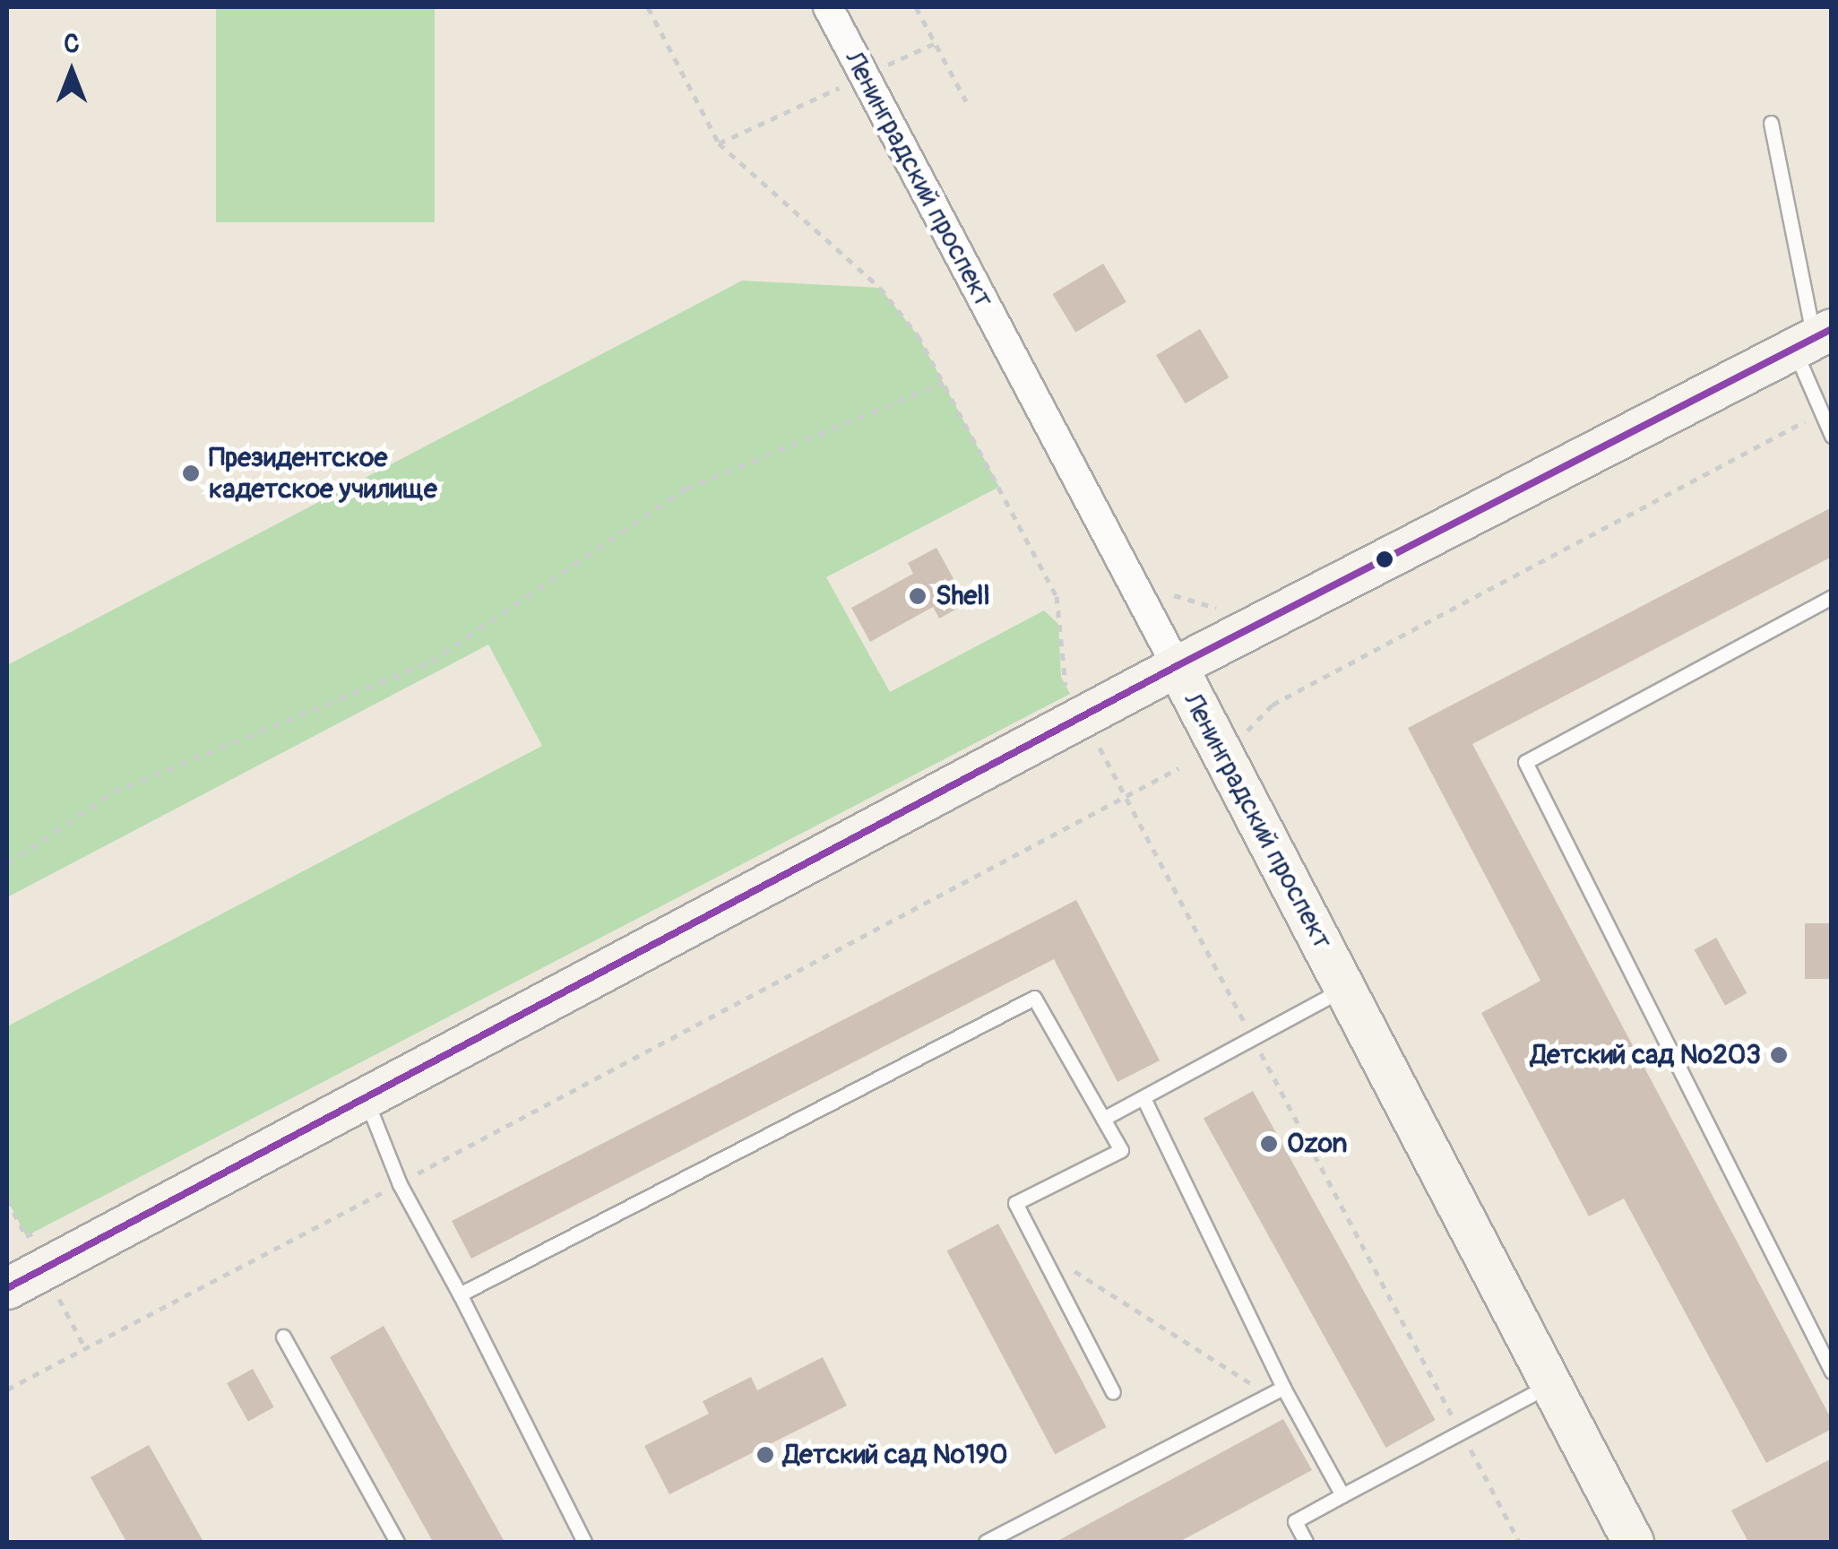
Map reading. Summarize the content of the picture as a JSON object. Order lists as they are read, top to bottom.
{
  "streets": {
    "street": ["Ленинградский проспект"]
  },
  "places": [
    "Президентское кадетское училище",
    "Shell",
    "Детский сад №203",
    "Ozon",
    "Детский сад №190"
  ],
  "north": "top"
}
